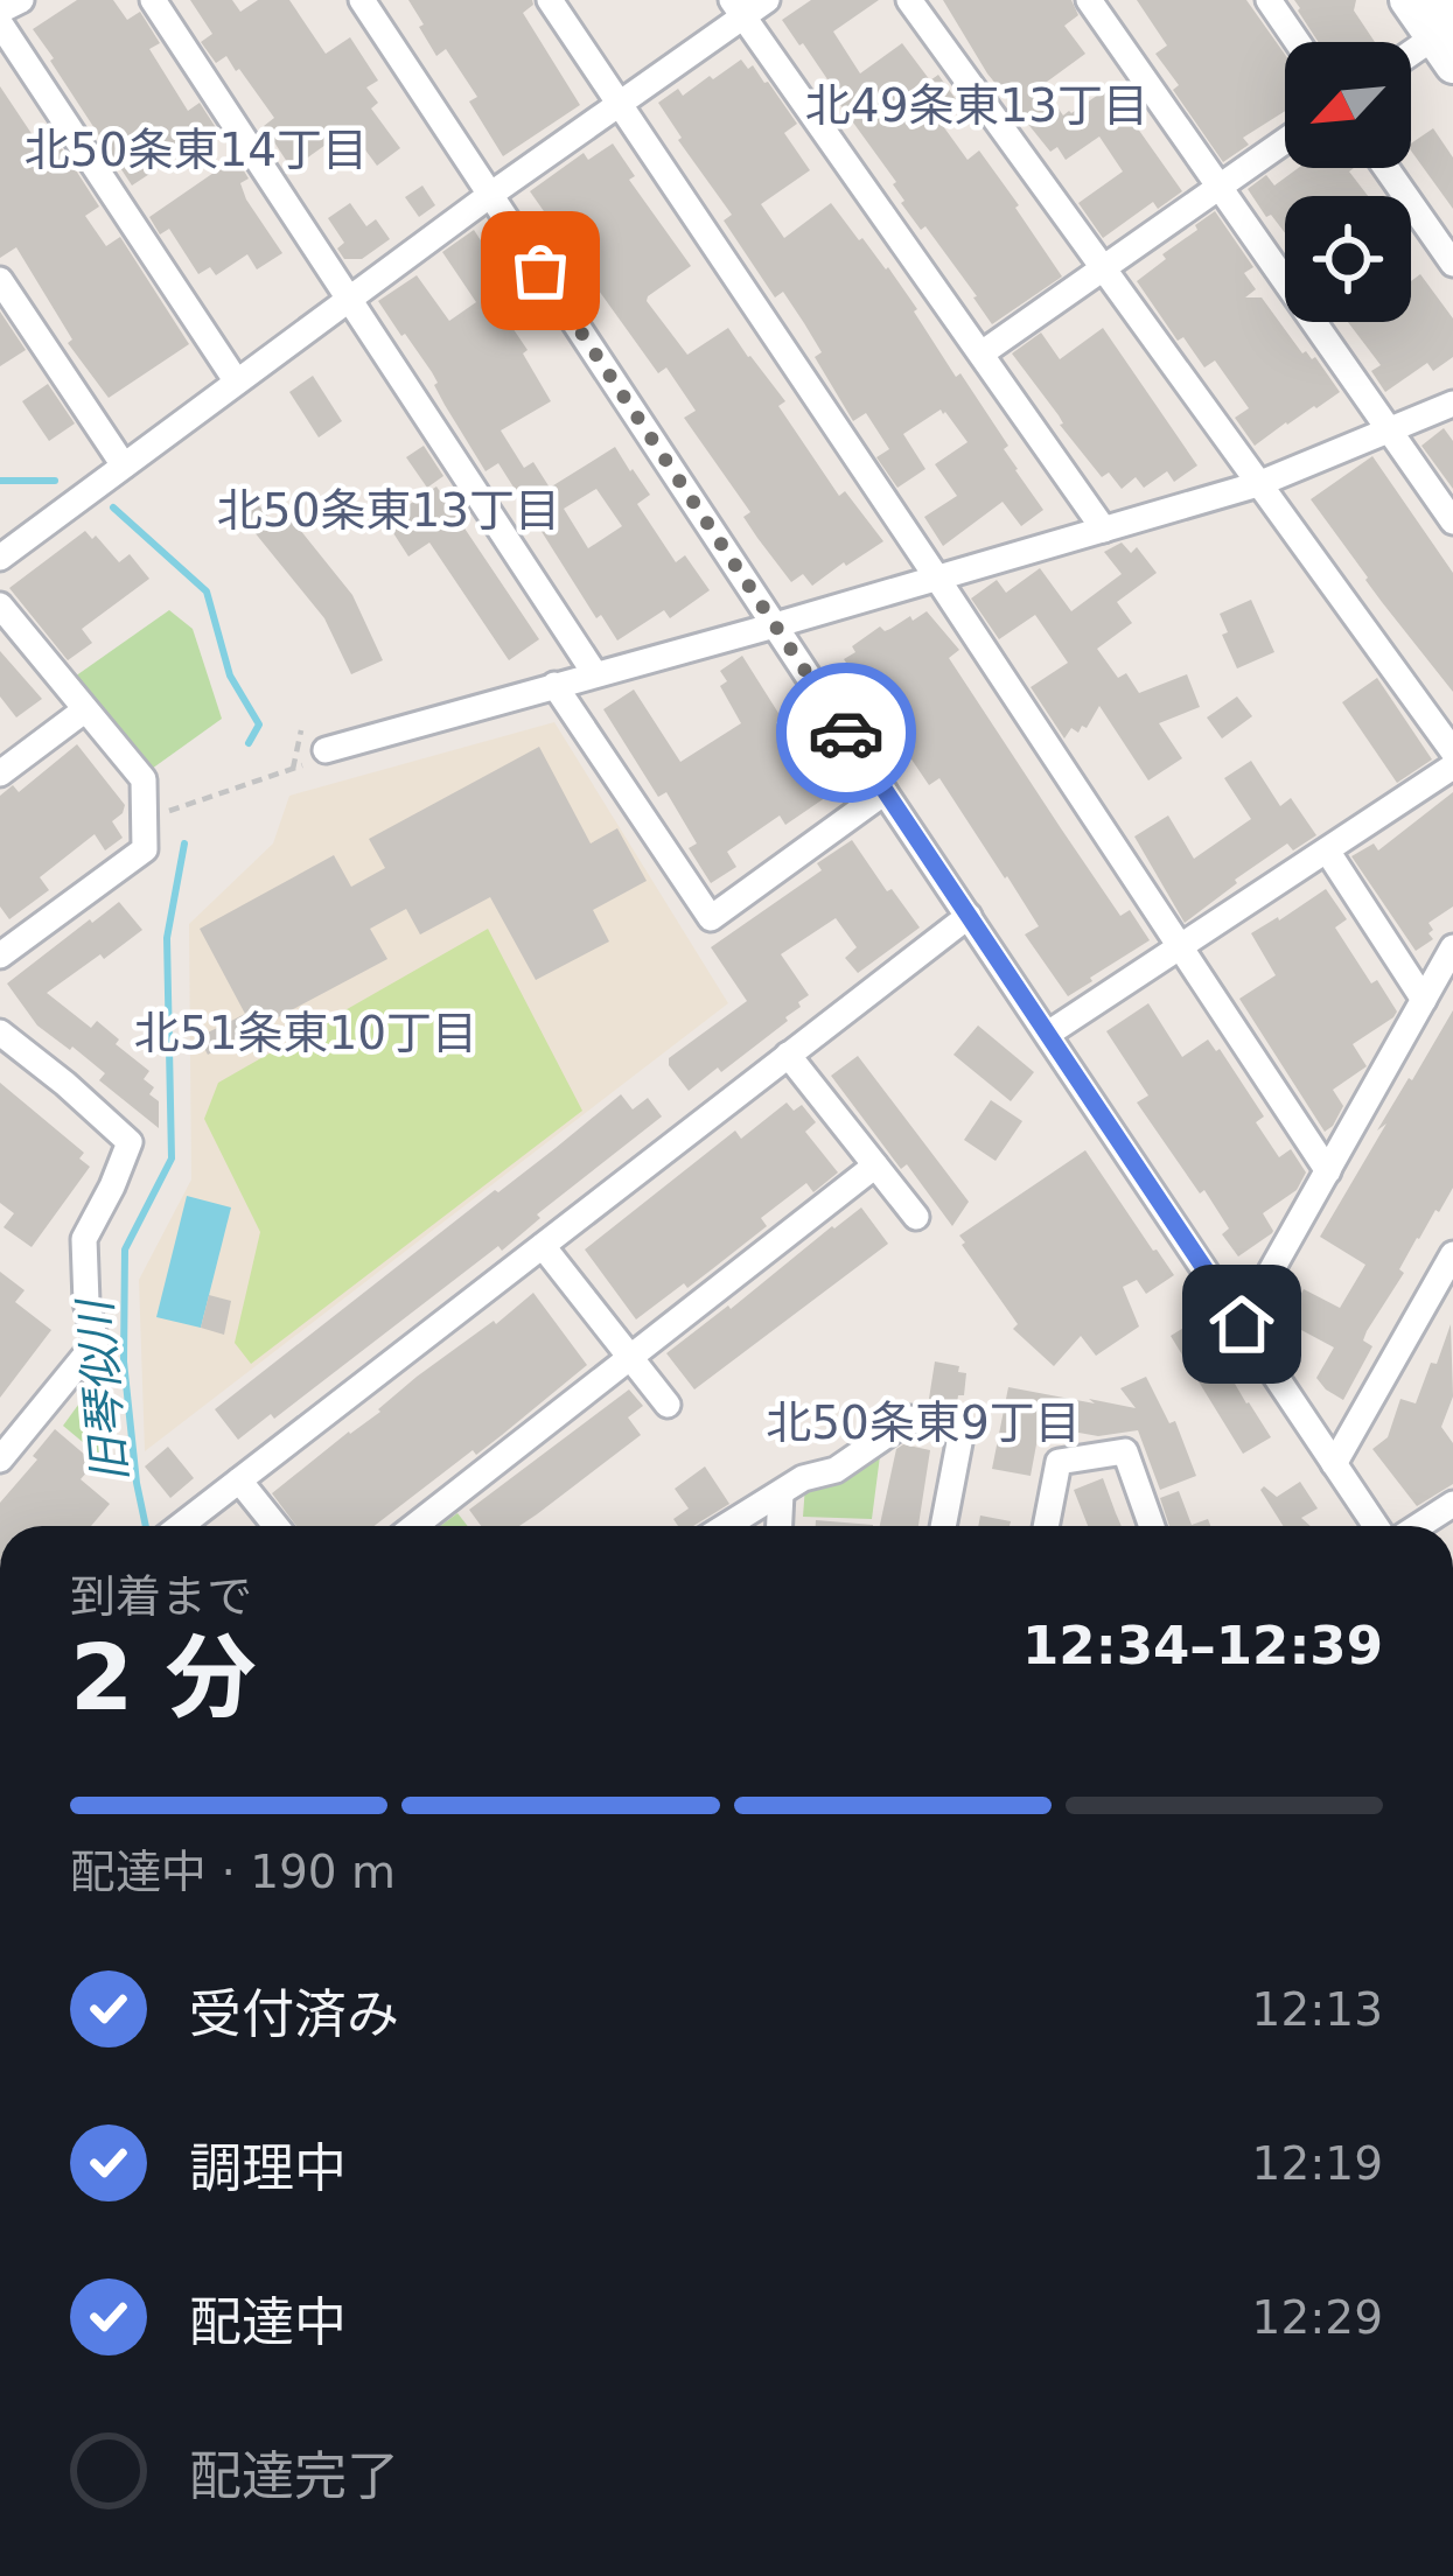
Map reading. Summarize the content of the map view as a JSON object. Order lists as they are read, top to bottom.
{
  "districts": [
    "北49条東13丁目",
    "北50条東14丁目",
    "北50条東13丁目",
    "北51条東10丁目",
    "北50条東9丁目"
  ],
  "water": ["旧琴似川"],
  "north": "bottom left",
  "page": {
    "heading": ["2 分", "到着まで", "12:34–12:39"],
    "bar": "配達中 · 190 m",
    "list": [
      ["受付済み", "12:13"],
      ["調理中", "12:19"],
      ["配達中", "12:29"],
      "配達完了"
    ]
  }
}
